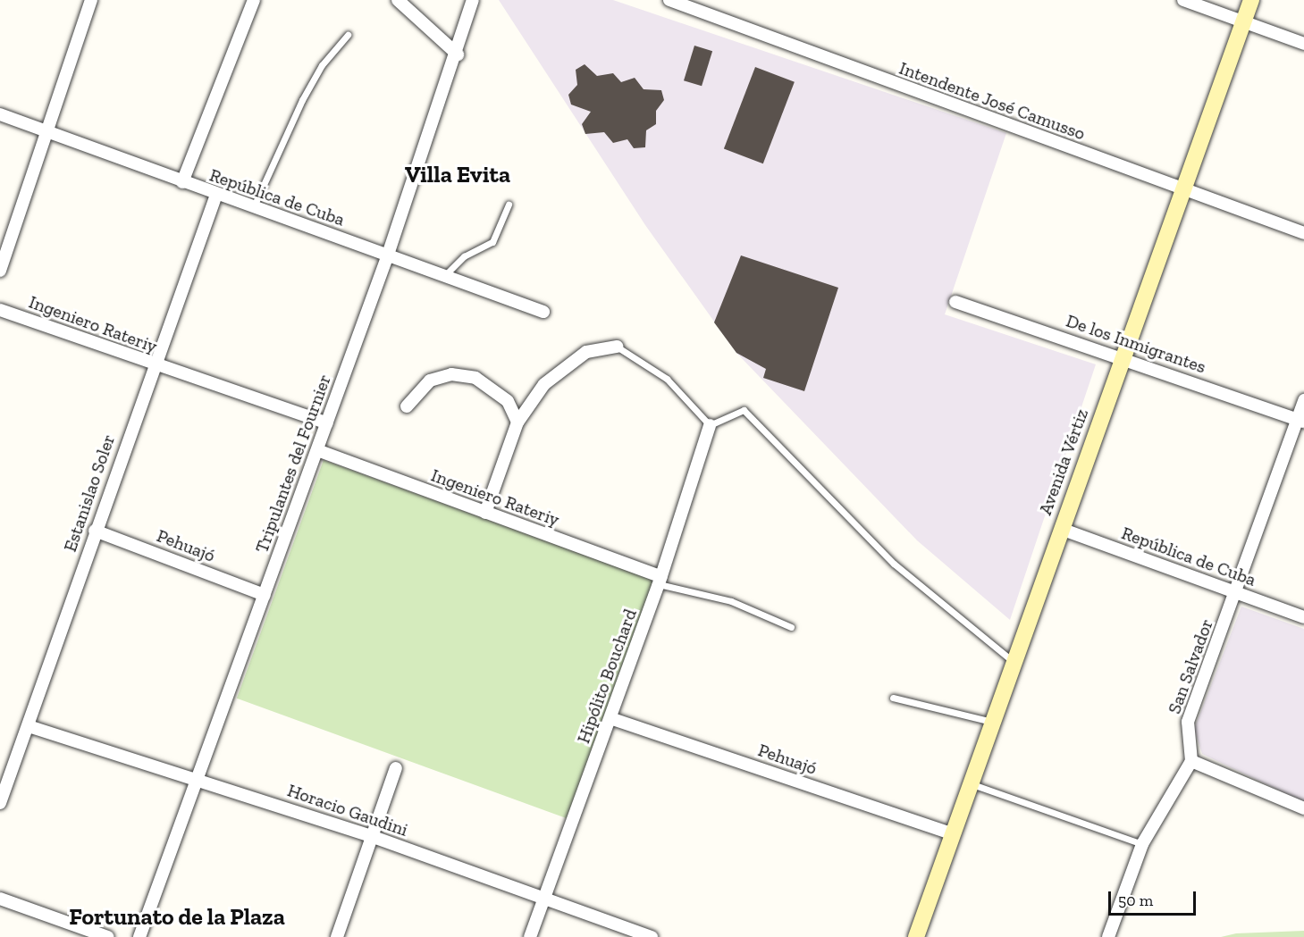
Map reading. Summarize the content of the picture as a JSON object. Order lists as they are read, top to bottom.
{
  "streets": {
    "street": [
      "Intendente José Camusso",
      "República de Cuba",
      "Ingeniero Rateriy",
      "De los Inmigrantes",
      "Avenida Vértiz",
      "Tripulantes del Fournier",
      "Estanislao Soler",
      "Pehuajó",
      "San Salvador",
      "Hipólito Bouchard",
      "Horacio Gaudini"
    ]
  },
  "crossings": [
    ["Intendente José Camusso", "Avenida Vértiz"],
    ["República de Cuba", "Avenida Vértiz"],
    ["República de Cuba", "Tripulantes del Fournier"],
    ["República de Cuba", "Estanislao Soler"],
    ["República de Cuba", "San Salvador"],
    ["Ingeniero Rateriy", "Tripulantes del Fournier"],
    ["Ingeniero Rateriy", "Estanislao Soler"],
    ["Ingeniero Rateriy", "Hipólito Bouchard"],
    ["De los Inmigrantes", "Avenida Vértiz"],
    ["De los Inmigrantes", "San Salvador"],
    ["Avenida Vértiz", "Pehuajó"],
    ["Tripulantes del Fournier", "Pehuajó"],
    ["Tripulantes del Fournier", "Horacio Gaudini"],
    ["Estanislao Soler", "Pehuajó"],
    ["Estanislao Soler", "Horacio Gaudini"],
    ["Pehuajó", "Hipólito Bouchard"],
    ["Hipólito Bouchard", "Horacio Gaudini"]
  ],
  "districts": ["Villa Evita", "Fortunato de la Plaza"],
  "scale_bar": "50 m"
}
